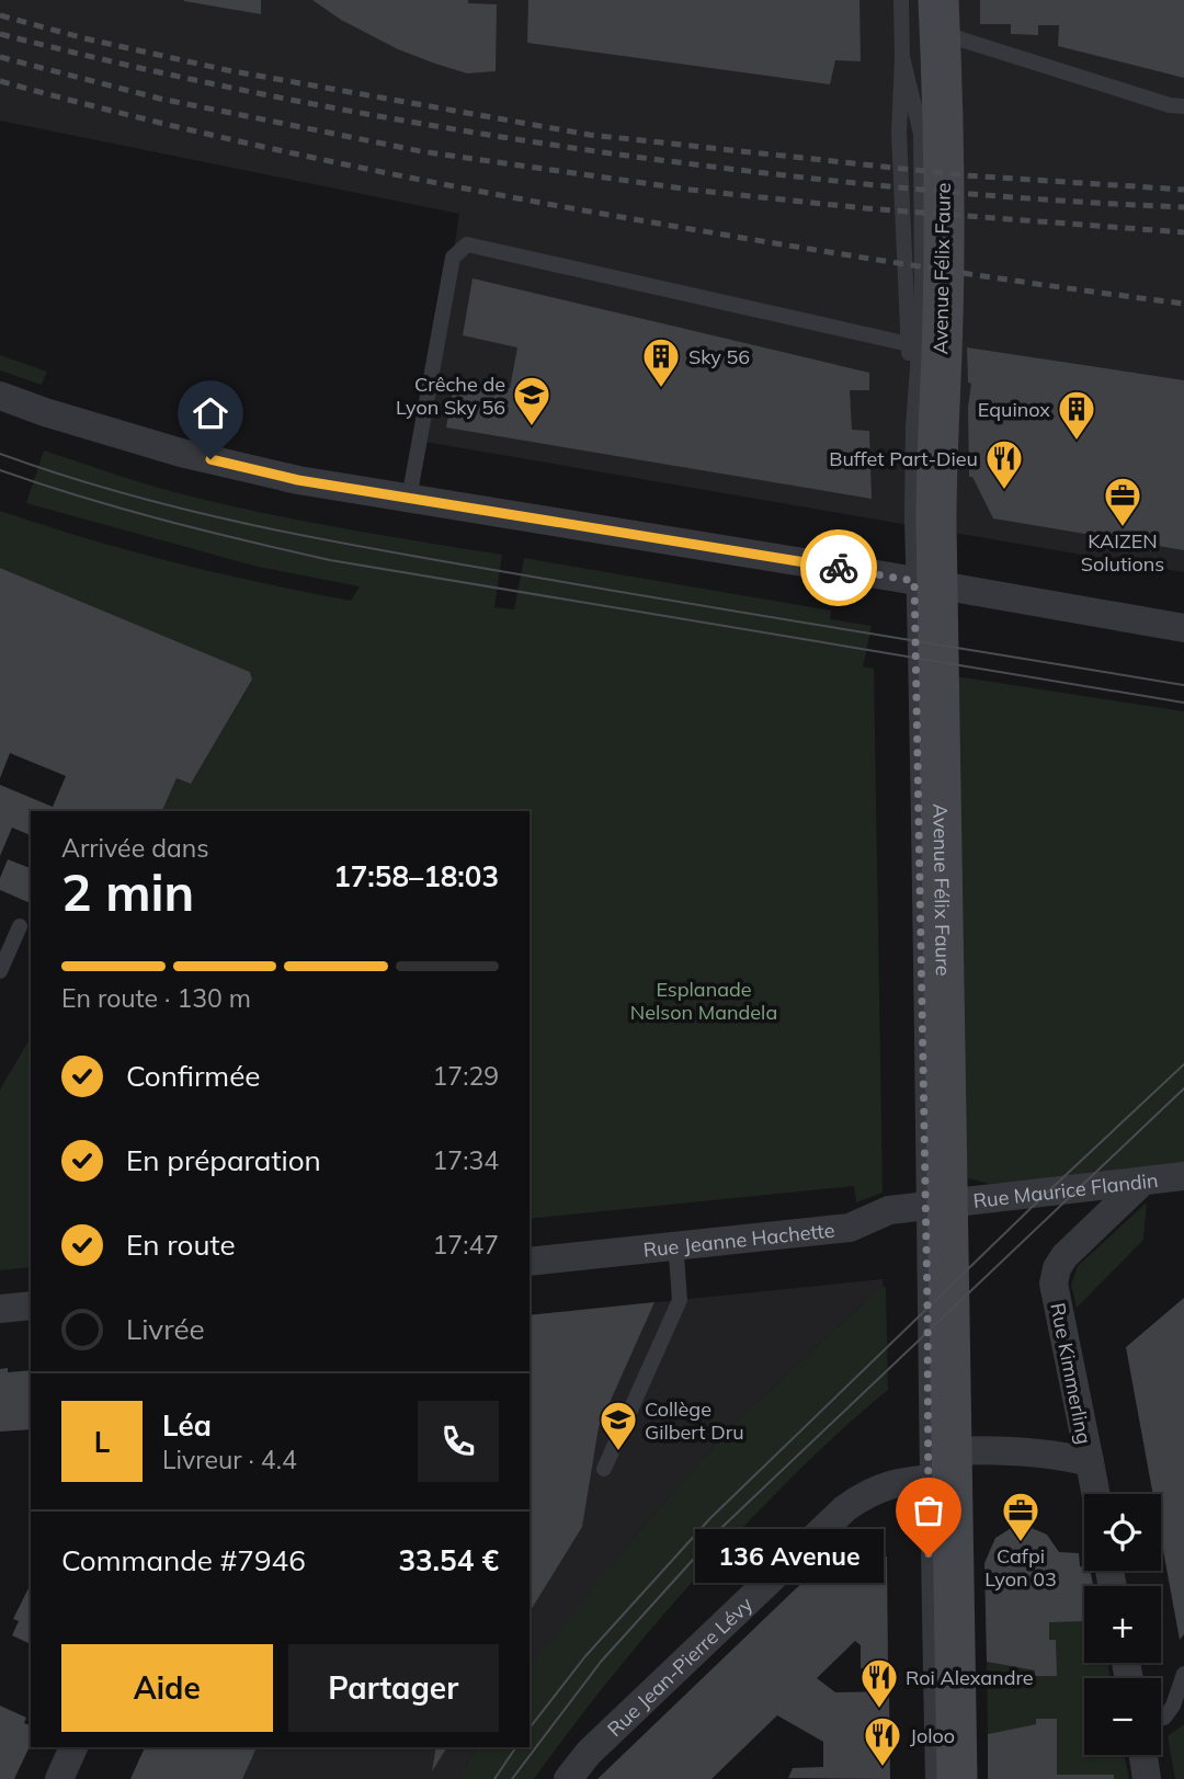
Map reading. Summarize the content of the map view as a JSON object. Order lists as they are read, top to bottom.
{
  "streets": {
    "main road": ["Avenue Félix Faure"],
    "street": [
      "Rue Maurice Flandin",
      "Rue Jeanne Hachette",
      "Rue Kimmerling",
      "Rue Jean-Pierre Lévy"
    ]
  },
  "crossings": [
    ["Avenue Félix Faure", "Rue Maurice Flandin"],
    ["Avenue Félix Faure", "Rue Jeanne Hachette"],
    ["Avenue Félix Faure", "Rue Kimmerling"],
    ["Avenue Félix Faure", "Rue Jean-Pierre Lévy"],
    ["Rue Maurice Flandin", "Rue Jeanne Hachette"],
    ["Rue Maurice Flandin", "Rue Kimmerling"],
    ["Rue Kimmerling", "Rue Jean-Pierre Lévy"]
  ],
  "parks": ["Esplanade Nelson Mandela"],
  "places": {
    "building": ["Sky 56", "Equinox"],
    "school or university": ["Crêche de Lyon Sky 56", "Collège Gilbert Dru"],
    "restaurant": ["Buffet Part-Dieu", "Roi Alexandre", "Joloo"],
    "office": ["KAIZEN Solutions", "Cafpi Lyon 03"],
    "other": ["136 Avenue"]
  },
  "page": {
    "heading": ["2 min", "Arrivée dans", "17:58–18:03"],
    "panel": [
      "Léa",
      "Livreur · 4.4",
      "Commande #7946",
      "33.54 €"
    ],
    "bar": "En route · 130 m",
    "list": [
      ["Confirmée", "17:29"],
      ["En préparation", "17:34"],
      ["En route", "17:47"],
      "Livrée"
    ],
    "round": "L",
    "map_buttons": ["+", "−"],
    "bubble": "136 Avenue",
    "buttons": ["Aide", "Partager"]
  }
}
